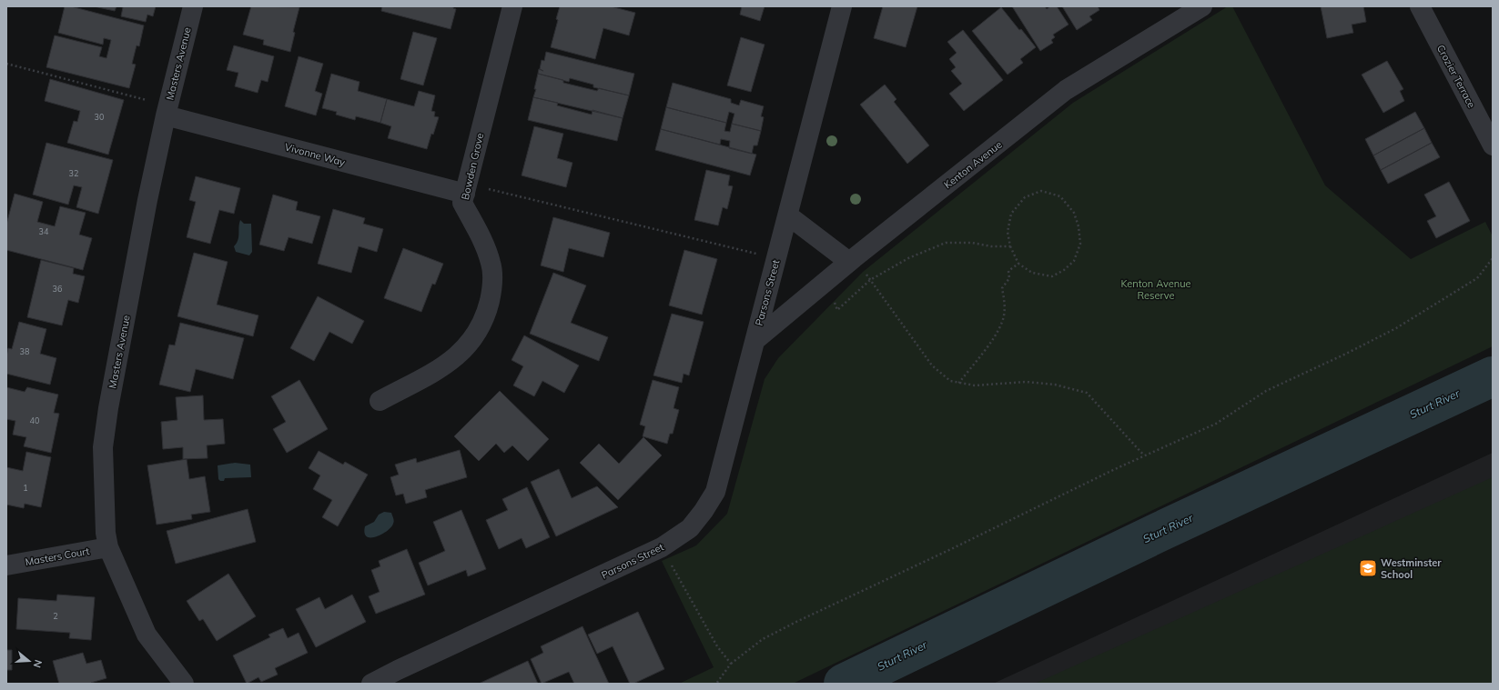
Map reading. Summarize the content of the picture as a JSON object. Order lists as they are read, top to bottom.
{
  "streets": {
    "street": [
      "Masters Avenue",
      "Crozier Terrace",
      "Vivonne Way",
      "Kenton Avenue",
      "Bowden Grove",
      "Parsons Street",
      "Masters Court"
    ]
  },
  "crossings": [
    ["Masters Avenue", "Vivonne Way"],
    ["Masters Avenue", "Masters Court"],
    ["Vivonne Way", "Bowden Grove"],
    ["Kenton Avenue", "Parsons Street"]
  ],
  "water": ["Sturt River"],
  "parks": ["Kenton Avenue Reserve"],
  "places": {
    "school or university": ["Westminster School"]
  },
  "house_numbers": [
    "30",
    "32",
    "34",
    "36",
    "38",
    "40",
    "1",
    "2"
  ],
  "north": "right"
}
